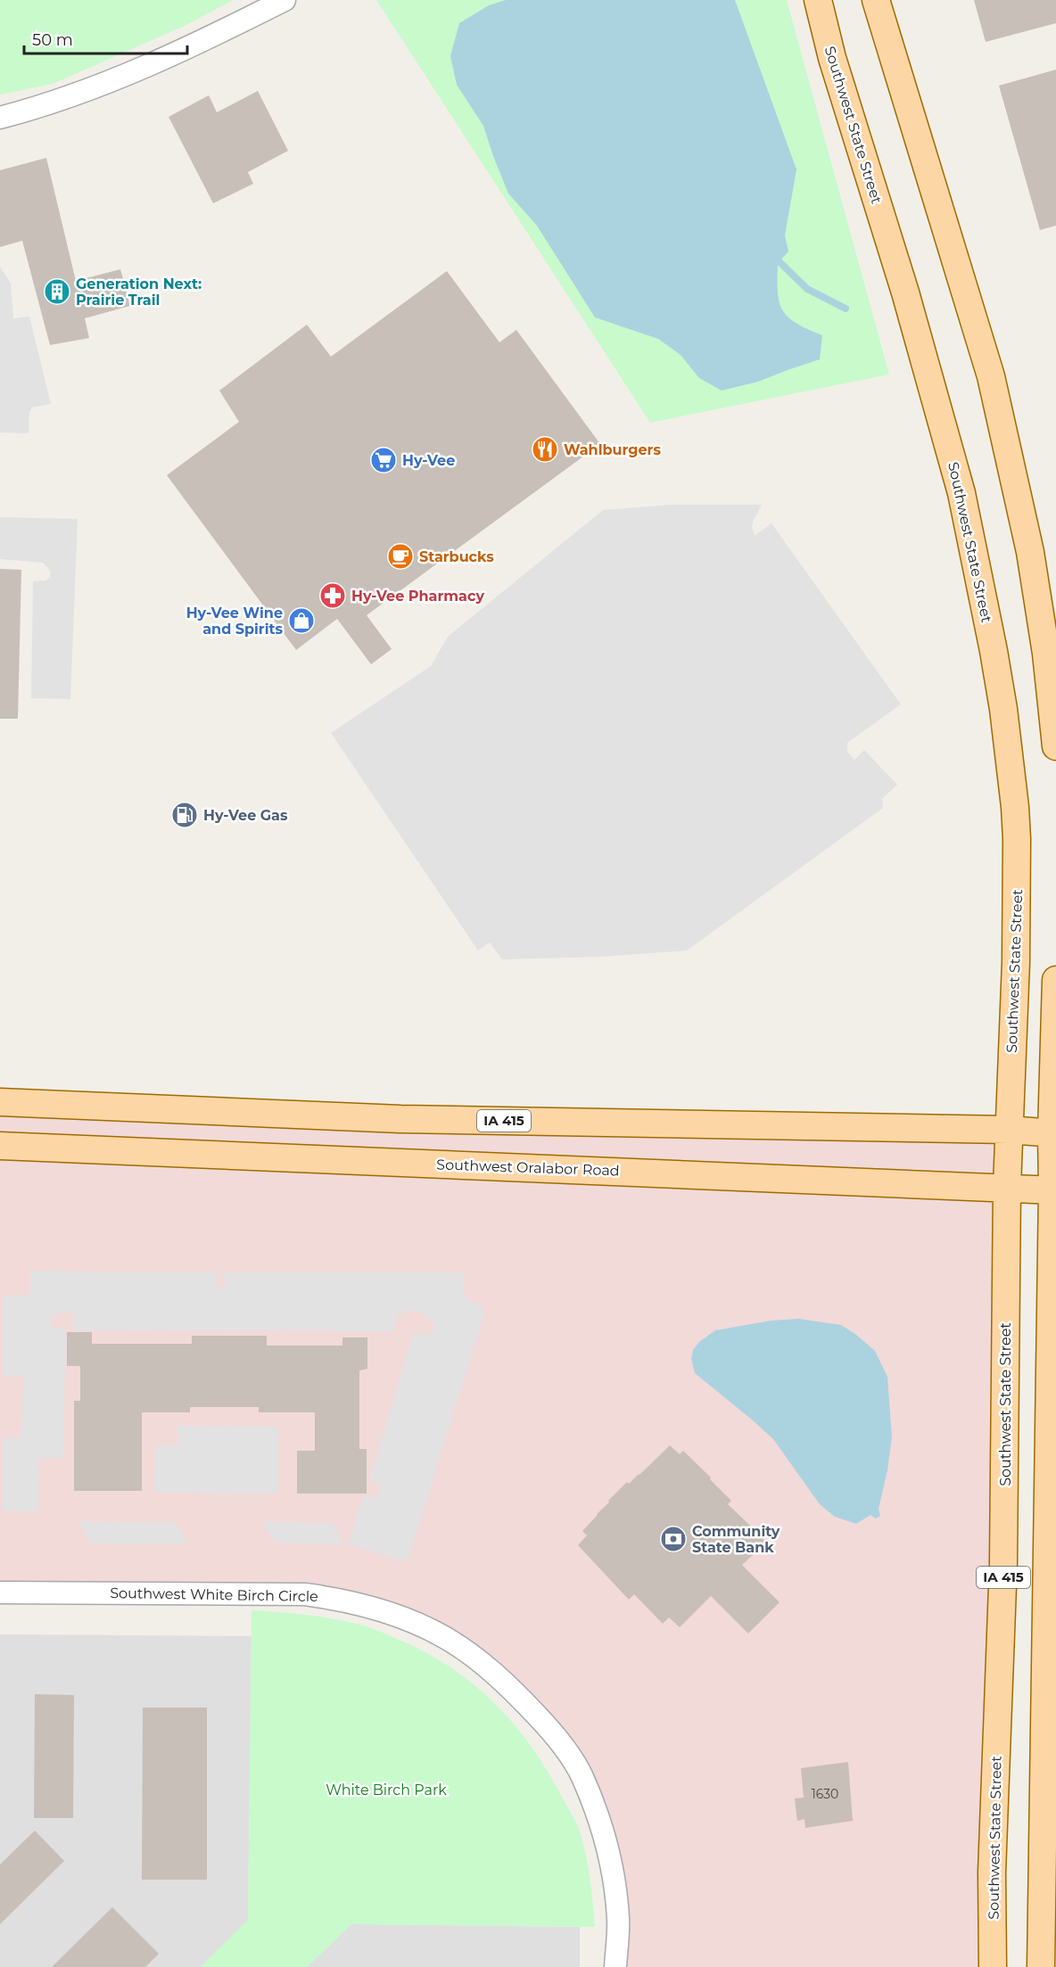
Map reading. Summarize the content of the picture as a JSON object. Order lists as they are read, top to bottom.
{
  "streets": {
    "main road": ["Southwest State Street", "IA 415", "Southwest Oralabor Road"],
    "street": ["Southwest White Birch Circle"]
  },
  "crossings": [
    ["Southwest State Street", "IA 415"],
    ["Southwest State Street", "Southwest Oralabor Road"],
    ["IA 415", "Southwest Oralabor Road"]
  ],
  "parks": ["White Birch Park"],
  "places": {
    "building": ["Generation Next: Prairie Trail"],
    "restaurant": ["Wahlburgers"],
    "supermarket": ["Hy-Vee"],
    "cafe": ["Starbucks"],
    "pharmacy": ["Hy-Vee Pharmacy"],
    "shop": ["Hy-Vee Wine and Spirits"],
    "fuel station": ["Hy-Vee Gas"],
    "bank": ["Community State Bank"]
  },
  "house_numbers": ["1630"],
  "scale_bar": "50 m"
}
